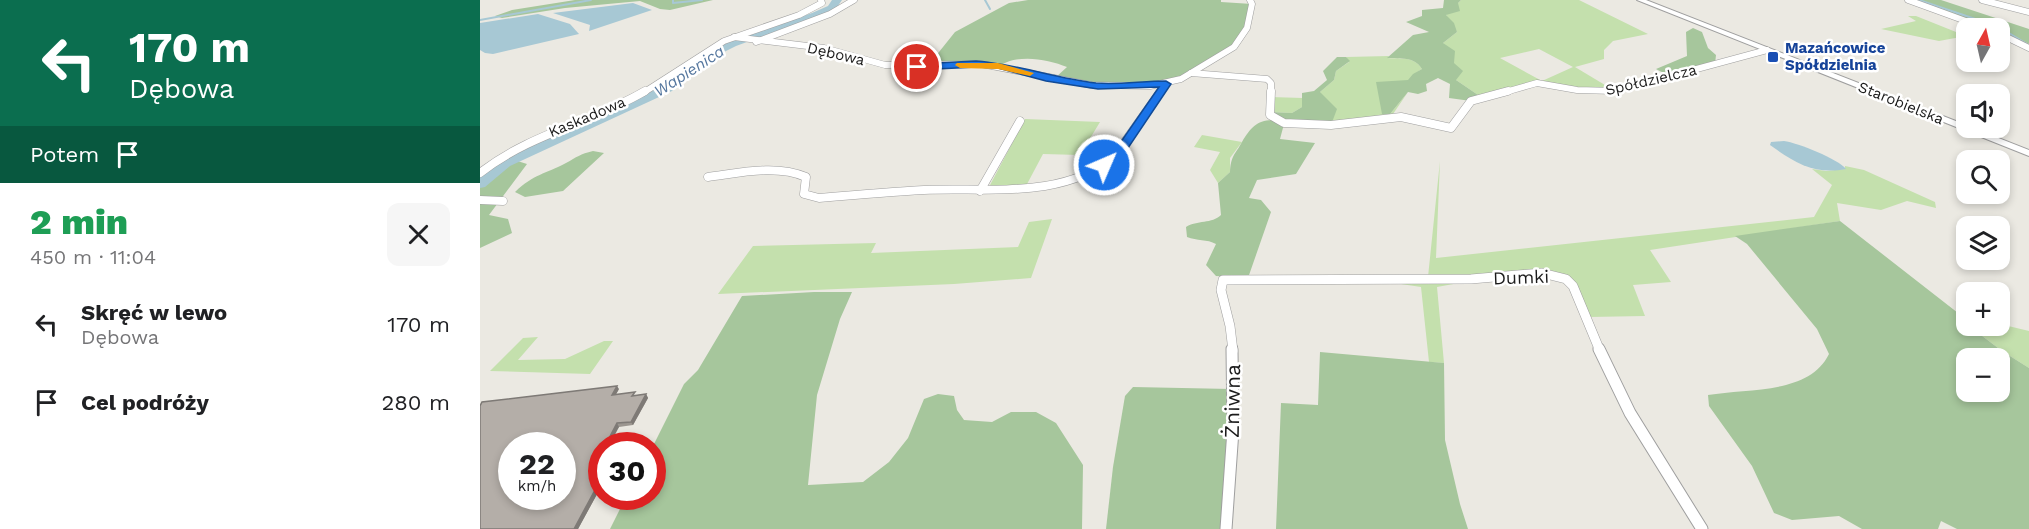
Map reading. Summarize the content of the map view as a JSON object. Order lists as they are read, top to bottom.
{
  "streets": {
    "street": [
      "Dębowa",
      "Spółdzielcza",
      "Starobielska",
      "Kaskadowa",
      "Dumki",
      "Żniwna"
    ]
  },
  "crossings": [
    ["Dębowa", "Spółdzielcza"],
    ["Dębowa", "Kaskadowa"],
    ["Spółdzielcza", "Starobielska"],
    ["Dumki", "Żniwna"]
  ],
  "water": ["Wapienica"],
  "places": {
    "transit": ["Mazańcowice Spółdzielnia"]
  },
  "north": "top",
  "page": {
    "turn": ["170 m", "Dębowa"],
    "map_buttons": ["+", "−"],
    "then": "Potem",
    "heading": ["2 min", "450 m · 11:04"],
    "list": [
      {
        "name": "Skręć w lewo",
        "note": "Dębowa",
        "value": "170 m"
      },
      {
        "name": "Cel podróży",
        "value": "280 m"
      }
    ],
    "speed": "22 km/h",
    "limit": "30"
  }
}
